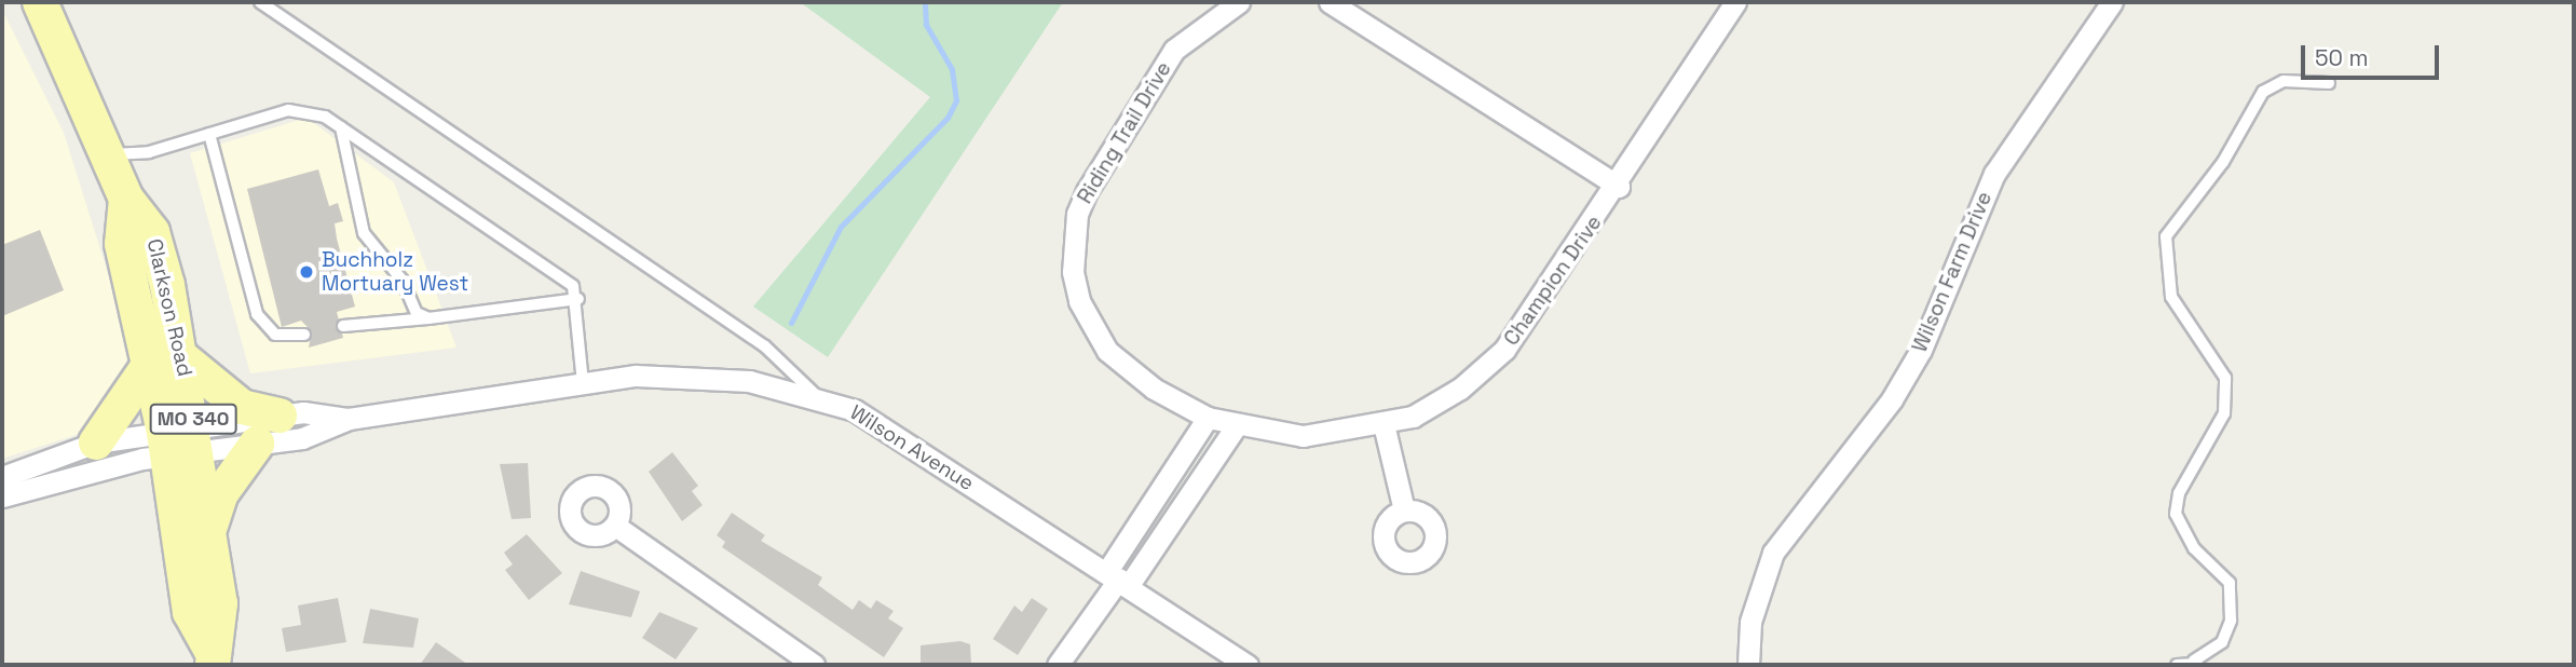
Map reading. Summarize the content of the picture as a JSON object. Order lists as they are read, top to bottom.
{
  "streets": {
    "main road": ["Clarkson Road", "MO 340"],
    "street": [
      "Riding Trail Drive",
      "Wilson Farm Drive",
      "Champion Drive",
      "Wilson Avenue"
    ]
  },
  "crossings": [
    ["Riding Trail Drive", "Champion Drive"],
    ["Clarkson Road", "Wilson Avenue"]
  ],
  "places": ["Buchholz Mortuary West"],
  "scale_bar": "50 m"
}
